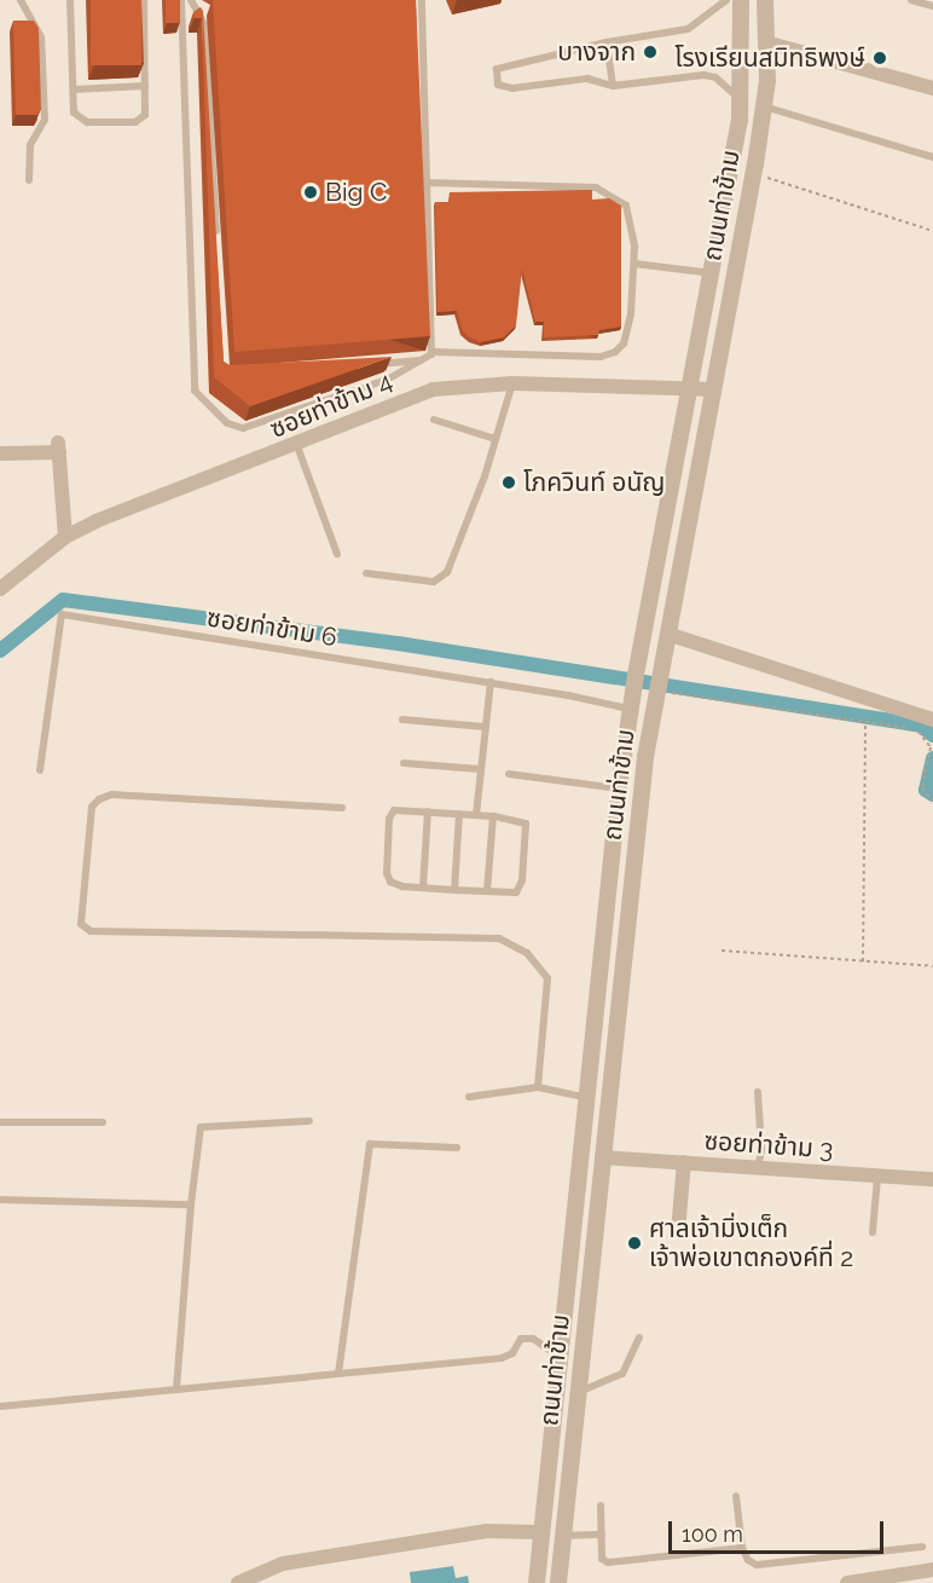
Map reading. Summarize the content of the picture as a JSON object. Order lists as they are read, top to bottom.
{
  "streets": {
    "street": ["ถนนท่าข้าม", "ซอยท่าข้าม 4", "ซอยท่าข้าม 3"],
    "lane": ["ซอยท่าข้าม 6"]
  },
  "crossings": [
    ["ถนนท่าข้าม", "ซอยท่าข้าม 4"],
    ["ถนนท่าข้าม", "ซอยท่าข้าม 6"],
    ["ถนนท่าข้าม", "ซอยท่าข้าม 3"]
  ],
  "places": [
    "บางจาก",
    "โรงเรียนสมิทธิพงษ์",
    "Big C",
    "โภควินท์ อนัญ",
    "ศาลเจ้ามิ่งเต็ก เจ้าพ่อเขาตกองค์ที่ 2"
  ],
  "scale_bar": "100 m"
}
